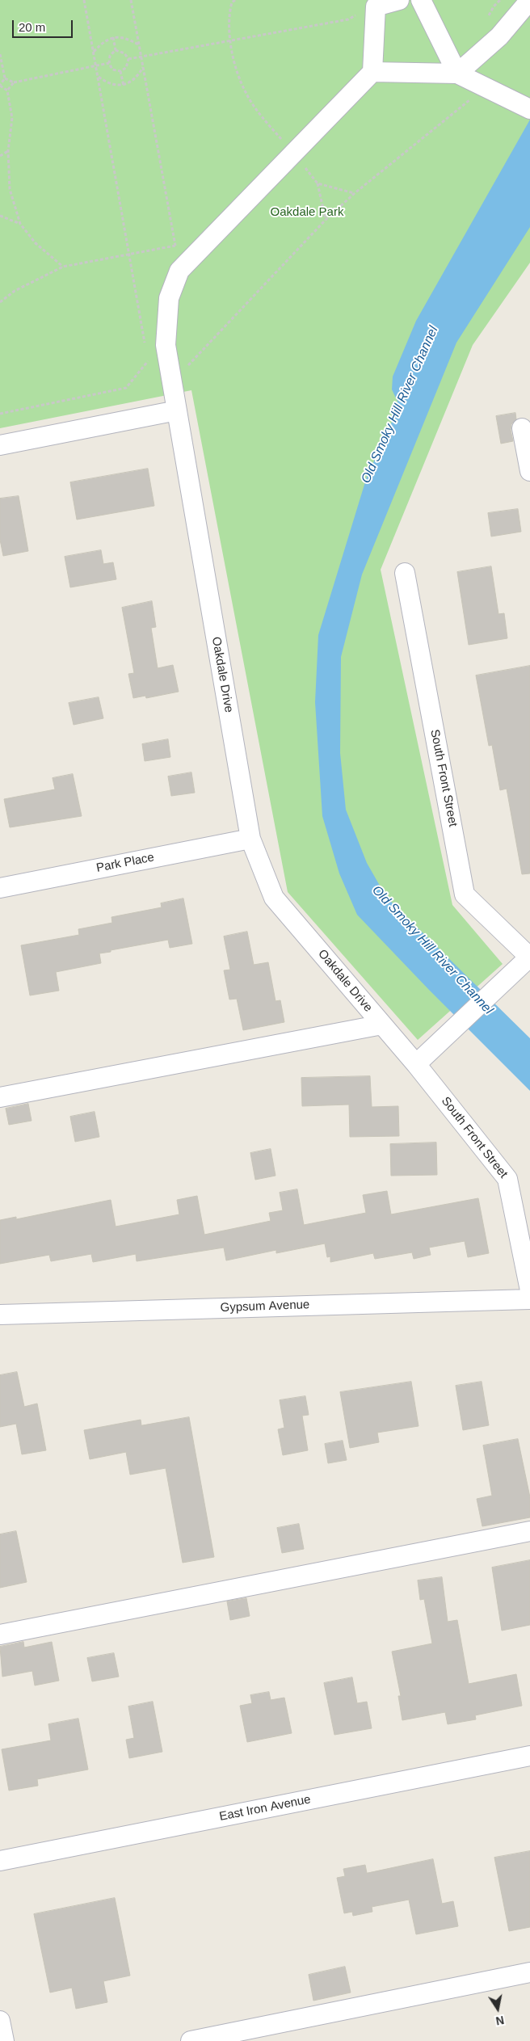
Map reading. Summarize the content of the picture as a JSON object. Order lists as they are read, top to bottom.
{
  "streets": {
    "street": [
      "Oakdale Drive",
      "South Front Street",
      "Park Place",
      "Gypsum Avenue",
      "East Iron Avenue"
    ]
  },
  "crossings": [
    ["Oakdale Drive", "South Front Street"],
    ["Oakdale Drive", "Park Place"]
  ],
  "water": ["Old Smoky Hill River Channel"],
  "parks": ["Oakdale Park"],
  "scale_bar": "20 m",
  "north": "bottom"
}
